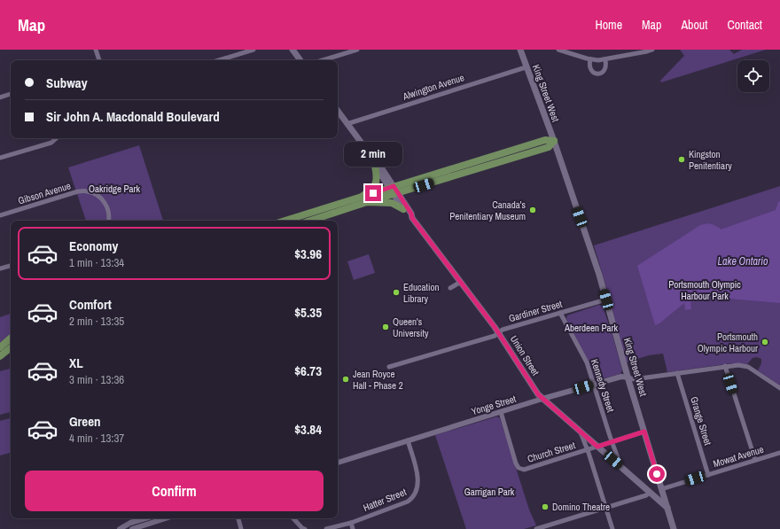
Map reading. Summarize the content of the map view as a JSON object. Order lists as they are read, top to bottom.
{
  "streets": {
    "main road": ["King Street West", "Union Street"],
    "street": [
      "Alwington Avenue",
      "Gibson Avenue",
      "Gardiner Street",
      "Kennedy Street",
      "Yonge Street",
      "Grange Street",
      "Church Street",
      "Mowat Avenue",
      "Hatter Street"
    ]
  },
  "crossings": [
    ["Alwington Avenue", "King Street West"],
    ["Alwington Avenue", "Union Street"],
    ["King Street West", "Gardiner Street"],
    ["King Street West", "Union Street"],
    ["King Street West", "Yonge Street"],
    ["King Street West", "Church Street"],
    ["King Street West", "Mowat Avenue"],
    ["Gardiner Street", "Union Street"],
    ["Gardiner Street", "Kennedy Street"],
    ["Union Street", "Kennedy Street"],
    ["Union Street", "Yonge Street"],
    ["Union Street", "Church Street"],
    ["Union Street", "Mowat Avenue"],
    ["Kennedy Street", "Yonge Street"],
    ["Kennedy Street", "Church Street"],
    ["Yonge Street", "Grange Street"],
    ["Yonge Street", "Church Street"],
    ["Yonge Street", "Hatter Street"],
    ["Grange Street", "Mowat Avenue"]
  ],
  "water": ["Lake Ontario"],
  "parks": [
    "Oakridge Park",
    "Portsmouth Olympic Harbour Park",
    "Aberdeen Park",
    "Garrigan Park"
  ],
  "places": [
    "Kingston Penitentiary",
    "Canada's Penitentiary Museum",
    "Education Library",
    "Queen's University",
    "Portsmouth Olympic Harbour",
    "Jean Royce Hall - Phase 2",
    "Domino Theatre"
  ],
  "page": {
    "header": "Map",
    "nav": [
      "Home",
      "Map",
      "About",
      "Contact"
    ],
    "banner": ["Subway", "Sir John A. Macdonald Boulevard"],
    "bubble": "2 min",
    "list": [
      {
        "name": "Economy",
        "note": "1 min · 13:34",
        "value": "$3.96"
      },
      {
        "name": "Comfort",
        "note": "2 min · 13:35",
        "value": "$5.35"
      },
      {
        "name": "XL",
        "note": "3 min · 13:36",
        "value": "$6.73"
      },
      {
        "name": "Green",
        "note": "4 min · 13:37",
        "value": "$3.84"
      }
    ],
    "buttons": "Confirm"
  }
}
